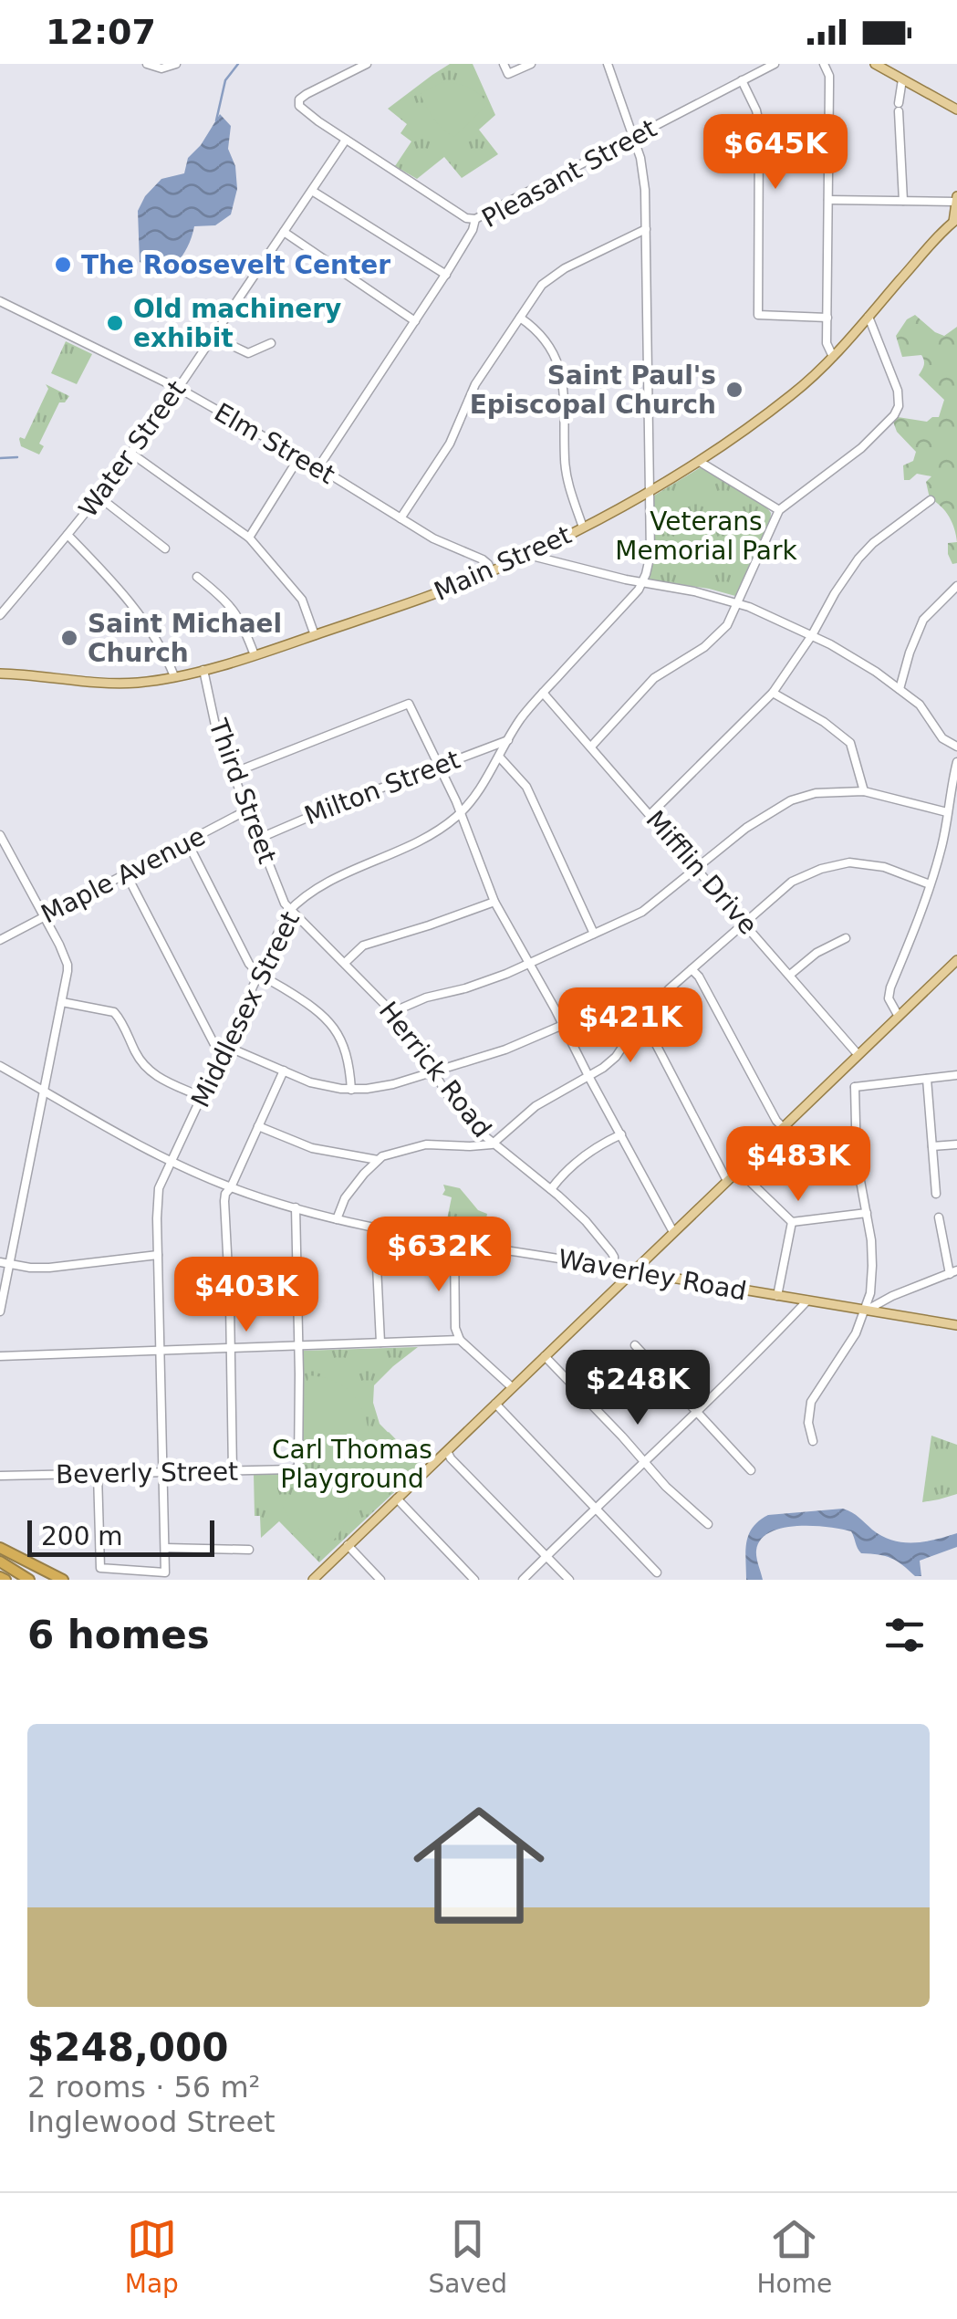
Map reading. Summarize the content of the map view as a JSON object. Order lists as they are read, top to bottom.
{
  "streets": {
    "main road": ["Main Street", "Waverley Road"],
    "street": [
      "Pleasant Street",
      "Elm Street",
      "Water Street",
      "Milton Street",
      "Third Street",
      "Mifflin Drive",
      "Maple Avenue",
      "Middlesex Street",
      "Herrick Road",
      "Beverly Street"
    ]
  },
  "crossings": [
    ["Pleasant Street", "Elm Street"],
    ["Elm Street", "Water Street"],
    ["Elm Street", "Main Street"],
    ["Main Street", "Third Street"],
    ["Milton Street", "Third Street"],
    ["Milton Street", "Middlesex Street"],
    ["Third Street", "Maple Avenue"],
    ["Third Street", "Middlesex Street"],
    ["Third Street", "Herrick Road"],
    ["Mifflin Drive", "Middlesex Street"],
    ["Middlesex Street", "Herrick Road"],
    ["Middlesex Street", "Waverley Road"],
    ["Middlesex Street", "Beverly Street"],
    ["Herrick Road", "Waverley Road"]
  ],
  "parks": ["Veterans Memorial Park", "Carl Thomas Playground"],
  "places": [
    "The Roosevelt Center",
    "Old machinery exhibit",
    "Saint Paul's Episcopal Church",
    "Saint Michael Church"
  ],
  "scale_bar": "200 m",
  "page": {
    "status": "12:07",
    "price": [
      "$645K",
      "$421K",
      "$483K",
      "$632K",
      "$403K",
      "$248K"
    ],
    "scale": "200 m",
    "heading": "6 homes",
    "list": [
      {
        "name": "$248,000",
        "note": "2 rooms · 56 m² · Inglewood Street"
      }
    ],
    "tabs": ["Map", "Saved", "Home"]
  }
}
